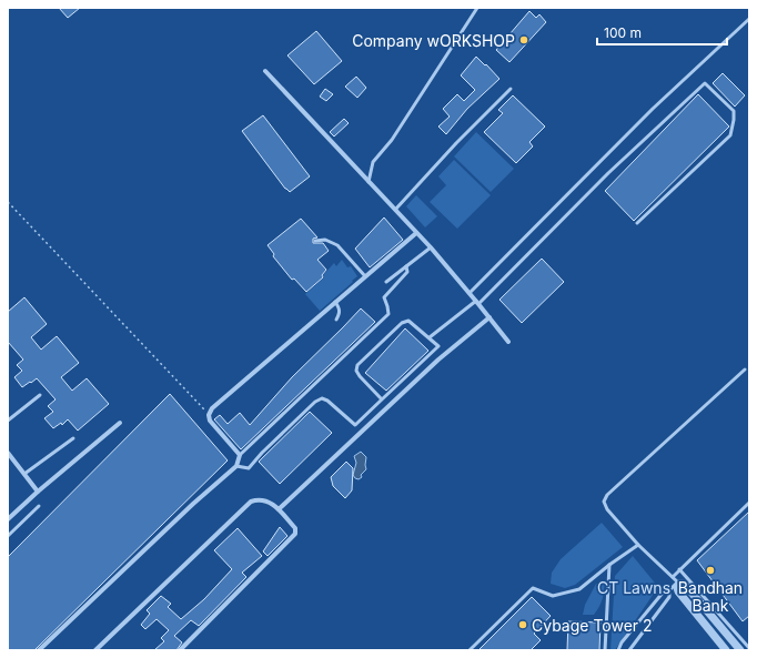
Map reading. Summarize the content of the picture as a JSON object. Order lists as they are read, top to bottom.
{
  "parks": ["CT Lawns"],
  "places": ["Company wORKSHOP", "Bandhan Bank", "Cybage Tower 2"],
  "scale_bar": "100 m"
}
